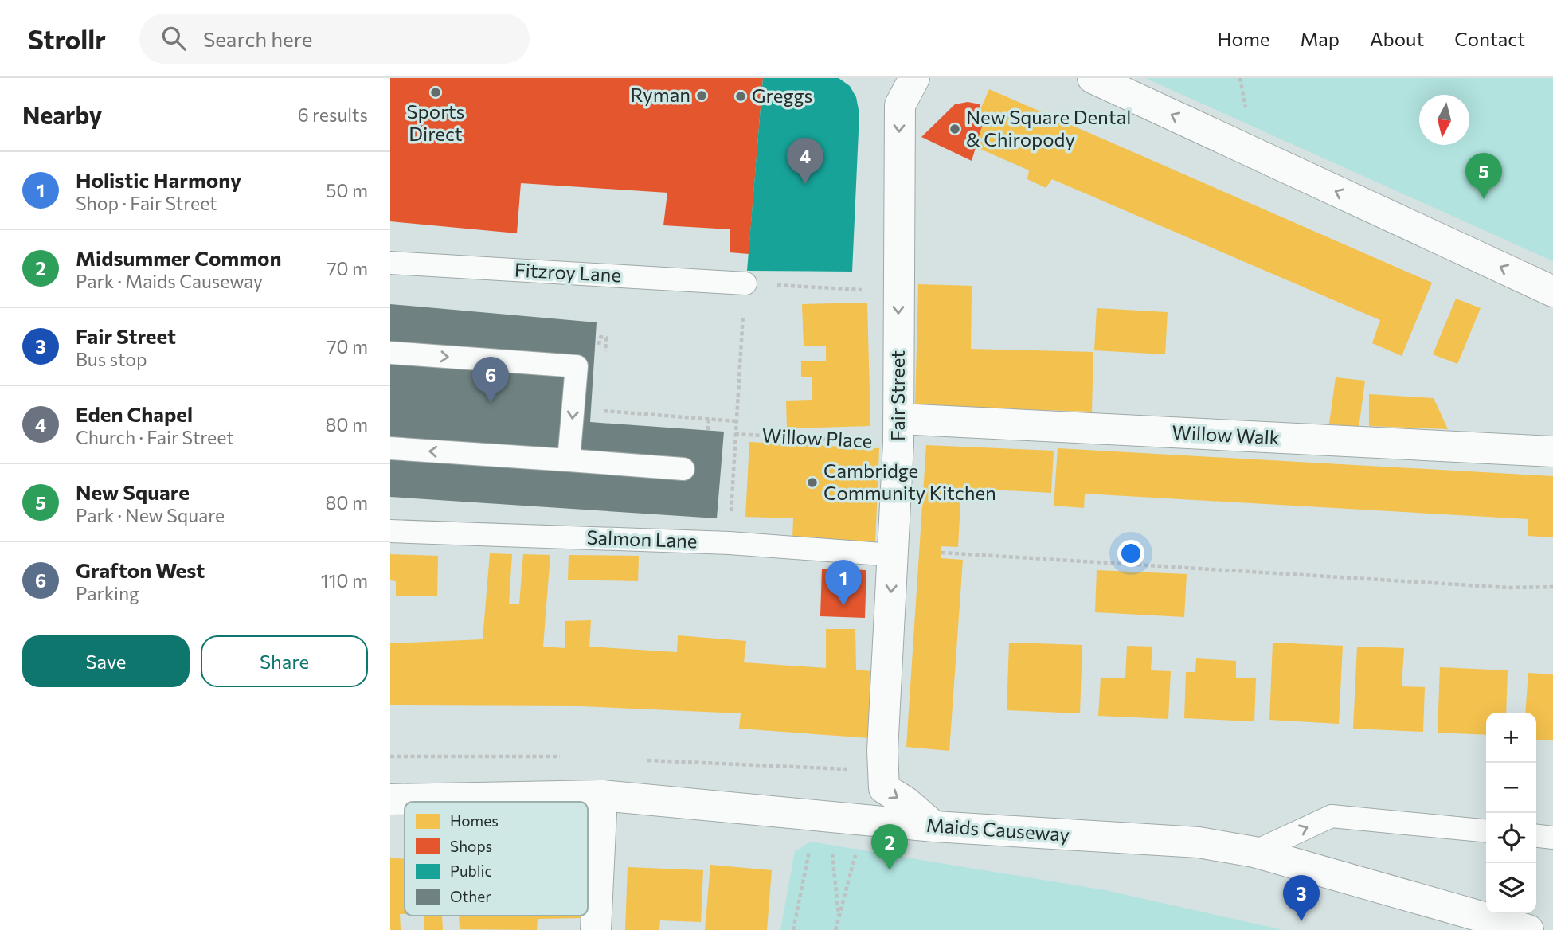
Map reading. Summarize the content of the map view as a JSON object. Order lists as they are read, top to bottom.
{
  "streets": {
    "street": ["Fair Street", "Willow Walk", "Maids Causeway"],
    "lane": ["Fitzroy Lane", "Salmon Lane"],
    "path": ["Willow Place"]
  },
  "crossings": [
    ["Fair Street", "Willow Walk"],
    ["Fair Street", "Willow Place"],
    ["Fair Street", "Salmon Lane"],
    ["Fair Street", "Maids Causeway"],
    ["Willow Walk", "Willow Place"]
  ],
  "one_way": ["Fair Street"],
  "places": [
    "Sports Direct",
    "Ryman",
    "Greggs",
    "New Square Dental & Chiropody",
    "Cambridge Community Kitchen"
  ],
  "legend": [
    "Homes",
    "Shops",
    "Public",
    "Other"
  ],
  "north": "bottom",
  "page": {
    "header": "Strollr",
    "search": "Search here",
    "nav": [
      "Home",
      "Map",
      "About",
      "Contact"
    ],
    "heading": ["Nearby", "6 results"],
    "pins": [
      "4",
      "5",
      "6",
      "1",
      "2",
      "3"
    ],
    "list": [
      {
        "mark": "1",
        "name": "Holistic Harmony",
        "note": "Shop · Fair Street",
        "value": "50 m"
      },
      {
        "mark": "2",
        "name": "Midsummer Common",
        "note": "Park · Maids Causeway",
        "value": "70 m"
      },
      {
        "mark": "3",
        "name": "Fair Street",
        "note": "Bus stop",
        "value": "70 m"
      },
      {
        "mark": "4",
        "name": "Eden Chapel",
        "note": "Church · Fair Street",
        "value": "80 m"
      },
      {
        "mark": "5",
        "name": "New Square",
        "note": "Park · New Square",
        "value": "80 m"
      },
      {
        "mark": "6",
        "name": "Grafton West",
        "note": "Parking",
        "value": "110 m"
      }
    ],
    "buttons": ["Save", "Share"],
    "map_buttons": ["+", "−"]
  }
}
